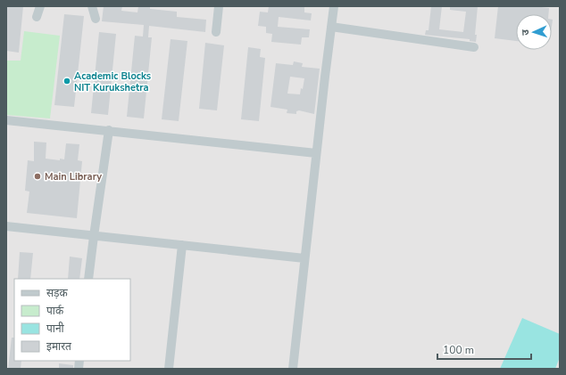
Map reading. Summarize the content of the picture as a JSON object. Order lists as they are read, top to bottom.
{
  "places": ["Academic Blocks NIT Kurukshetra", "Main Library"],
  "legend": [
    "सड़क",
    "पार्क",
    "पानी",
    "इमारत"
  ],
  "scale_bar": "100 m",
  "north": "left"
}
